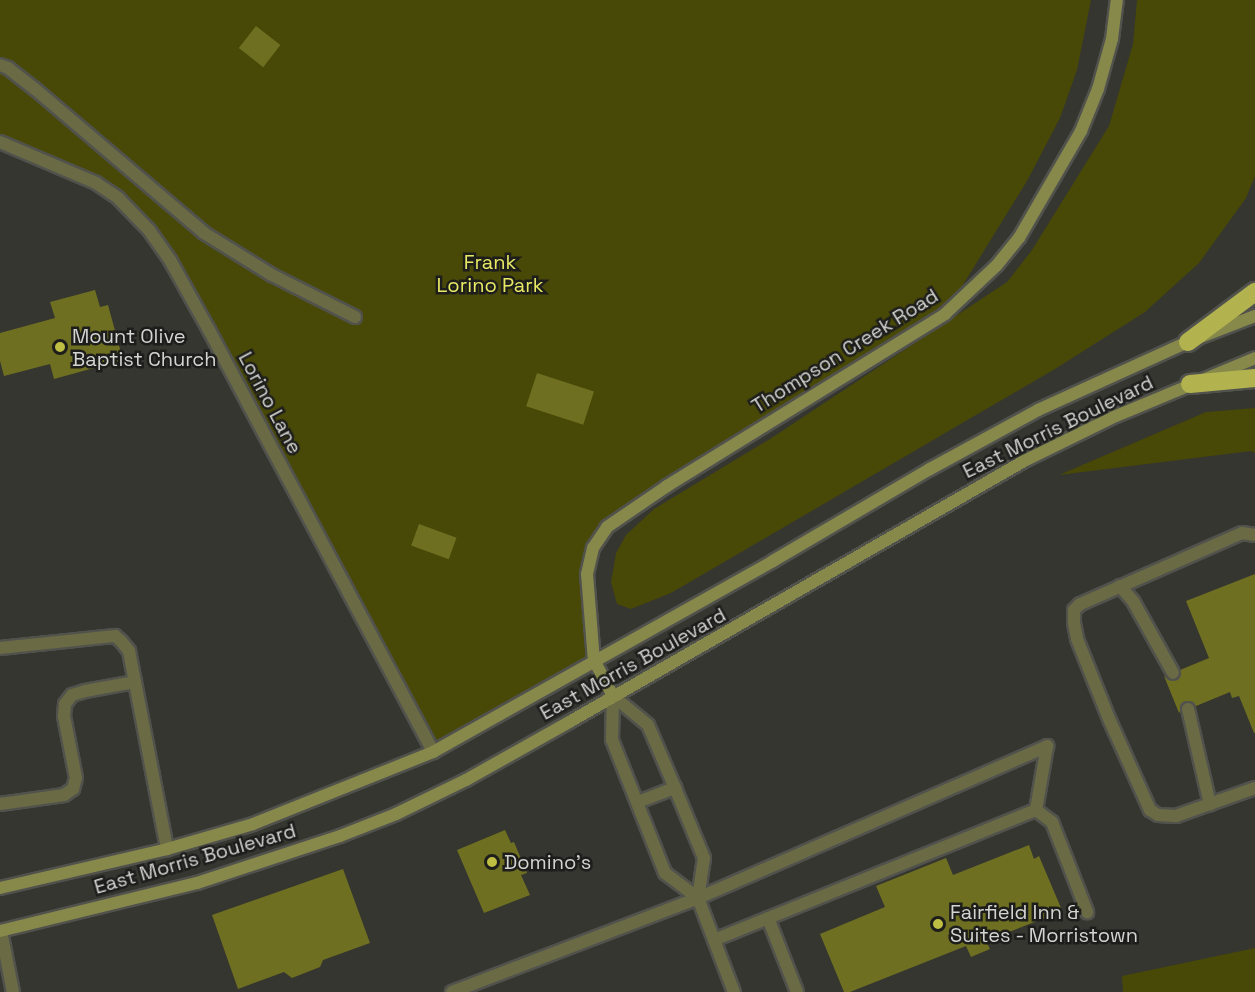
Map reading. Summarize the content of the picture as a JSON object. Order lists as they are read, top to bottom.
{
  "streets": {
    "main road": ["Thompson Creek Road", "East Morris Boulevard"],
    "street": ["Lorino Lane"]
  },
  "crossings": [
    ["Thompson Creek Road", "East Morris Boulevard"],
    ["Lorino Lane", "East Morris Boulevard"]
  ],
  "parks": ["Frank Lorino Park"],
  "places": ["Mount Olive Baptist Church", "Domino's", "Fairfield Inn & Suites - Morristown"]
}
